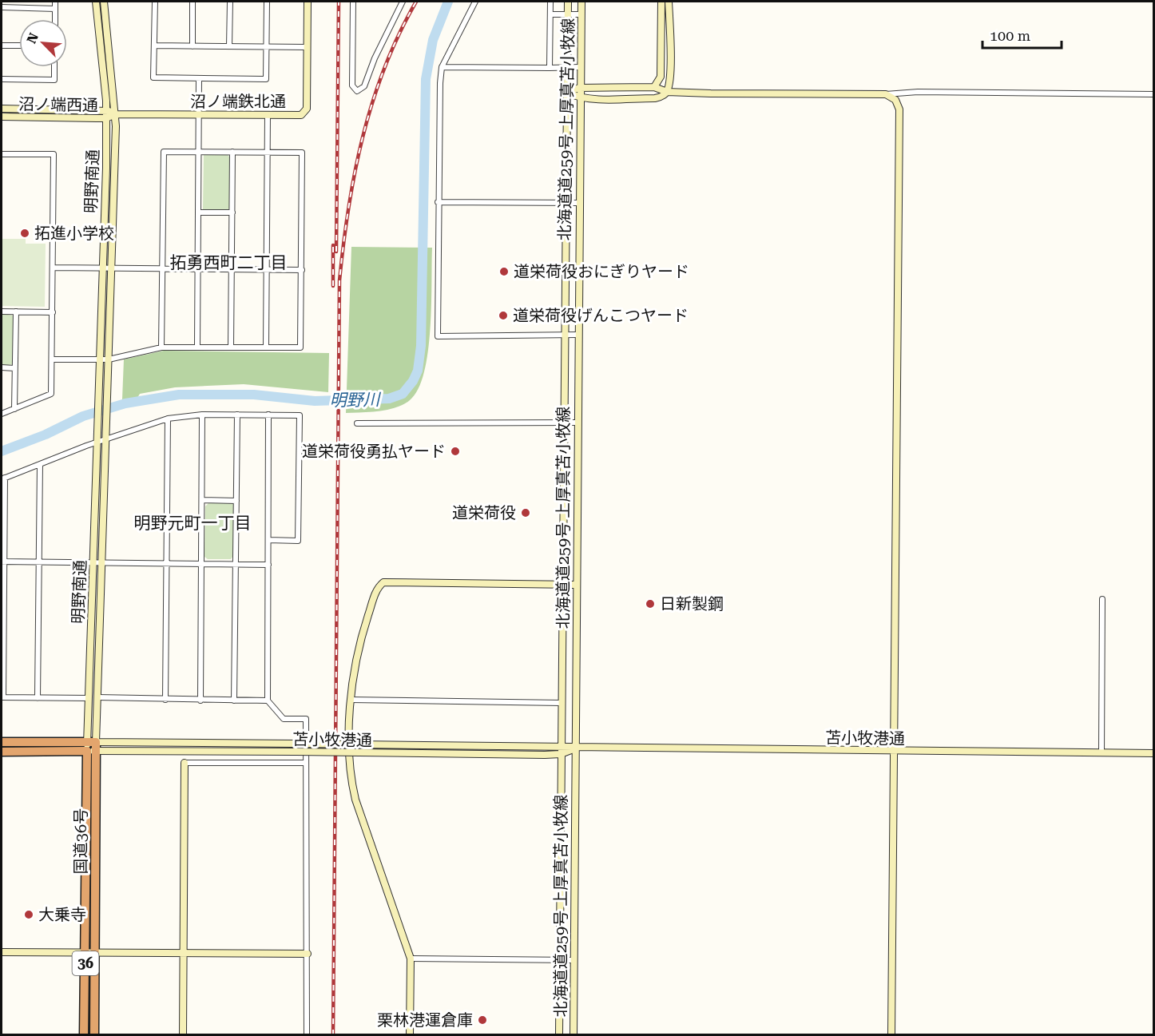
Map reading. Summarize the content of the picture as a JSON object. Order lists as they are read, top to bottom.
{
  "streets": {
    "highway": ["国道36号", "36"],
    "street": [
      "沼ノ端鉄北通",
      "沼ノ端西通",
      "北海道道259号 上厚真苫小牧線",
      "明野南通",
      "苫小牧港通"
    ]
  },
  "crossings": [
    ["沼ノ端鉄北通", "沼ノ端西通"],
    ["沼ノ端鉄北通", "明野南通"],
    ["沼ノ端西通", "明野南通"],
    ["北海道道259号 上厚真苫小牧線", "苫小牧港通"],
    ["明野南通", "苫小牧港通"],
    ["明野南通", "国道36号"],
    ["苫小牧港通", "国道36号"]
  ],
  "districts": ["拓勇西町二丁目", "明野元町一丁目"],
  "water": ["明野川"],
  "places": [
    "拓進小学校",
    "道栄荷役おにぎりヤード",
    "道栄荷役げんこつヤード",
    "道栄荷役勇払ヤード",
    "道栄荷役",
    "日新製鋼",
    "大乗寺",
    "栗林港運倉庫"
  ],
  "scale_bar": "100 m",
  "north": "top left"
}
